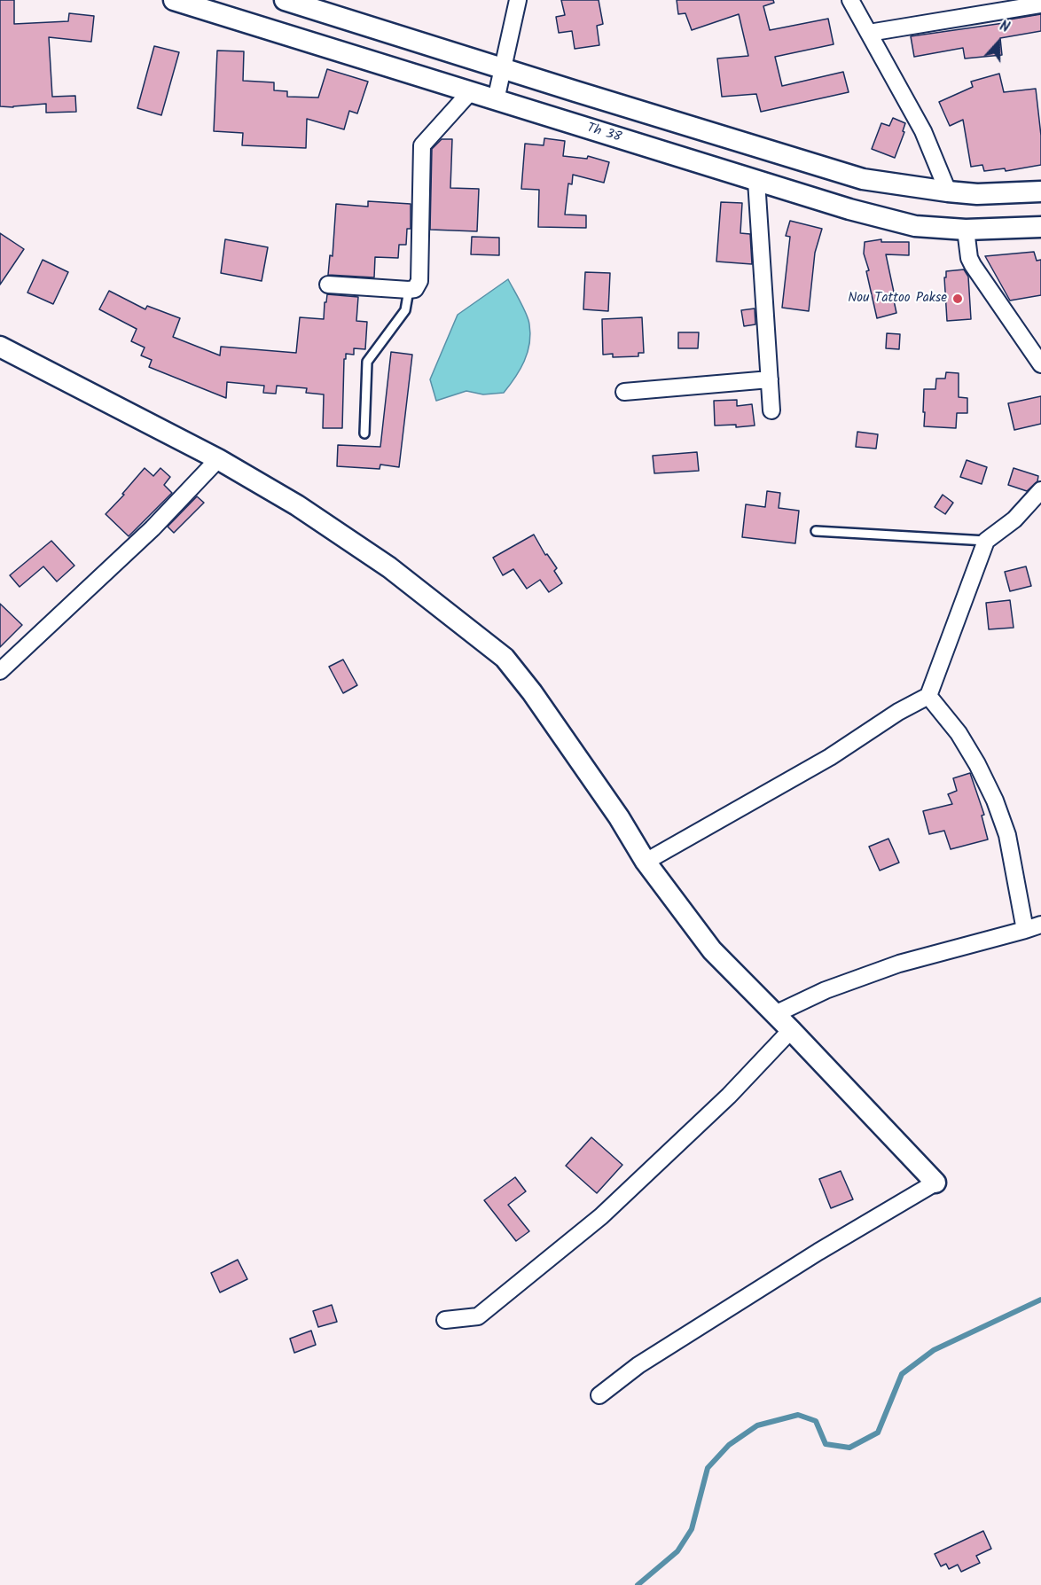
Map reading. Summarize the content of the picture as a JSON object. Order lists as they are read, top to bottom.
{
  "streets": {
    "street": ["Th 38"]
  },
  "places": ["Nou Tattoo Pakse"],
  "north": "top"
}
